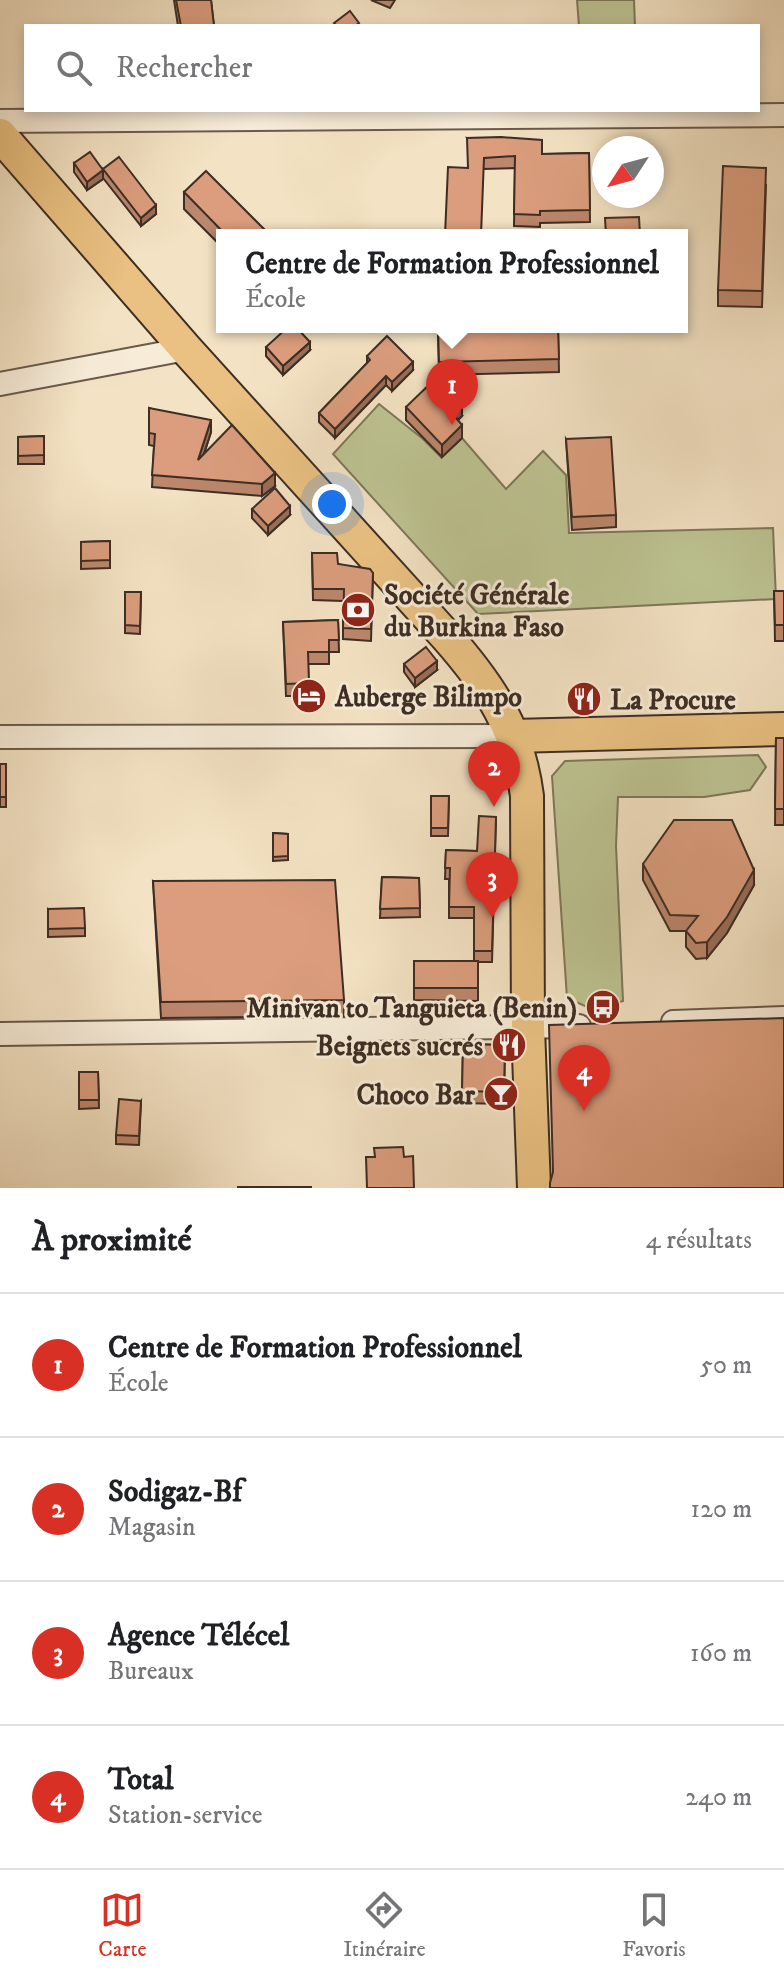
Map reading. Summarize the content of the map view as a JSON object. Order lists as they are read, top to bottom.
{
  "places": {
    "bank": ["Société Générale du Burkina Faso"],
    "hotel": ["Auberge Bilimpo"],
    "restaurant": ["La Procure", "Beignets sucrés"],
    "bus stop": ["Minivan to Tanguieta (Benin)"],
    "bar": ["Choco Bar"]
  },
  "north": "bottom left",
  "page": {
    "search": "Rechercher",
    "popup": ["Centre de Formation Professionnel", "École"],
    "pins": [
      "1",
      "2",
      "3",
      "4"
    ],
    "heading": ["À proximité", "4 résultats"],
    "list": [
      {
        "mark": "1",
        "name": "Centre de Formation Professionnel",
        "note": "École",
        "value": "50 m"
      },
      {
        "mark": "2",
        "name": "Sodigaz-Bf",
        "note": "Magasin",
        "value": "120 m"
      },
      {
        "mark": "3",
        "name": "Agence Télécel",
        "note": "Bureaux",
        "value": "160 m"
      },
      {
        "mark": "4",
        "name": "Total",
        "note": "Station-service",
        "value": "240 m"
      }
    ],
    "nav": ["Carte", "Itinéraire", "Favoris"]
  }
}
